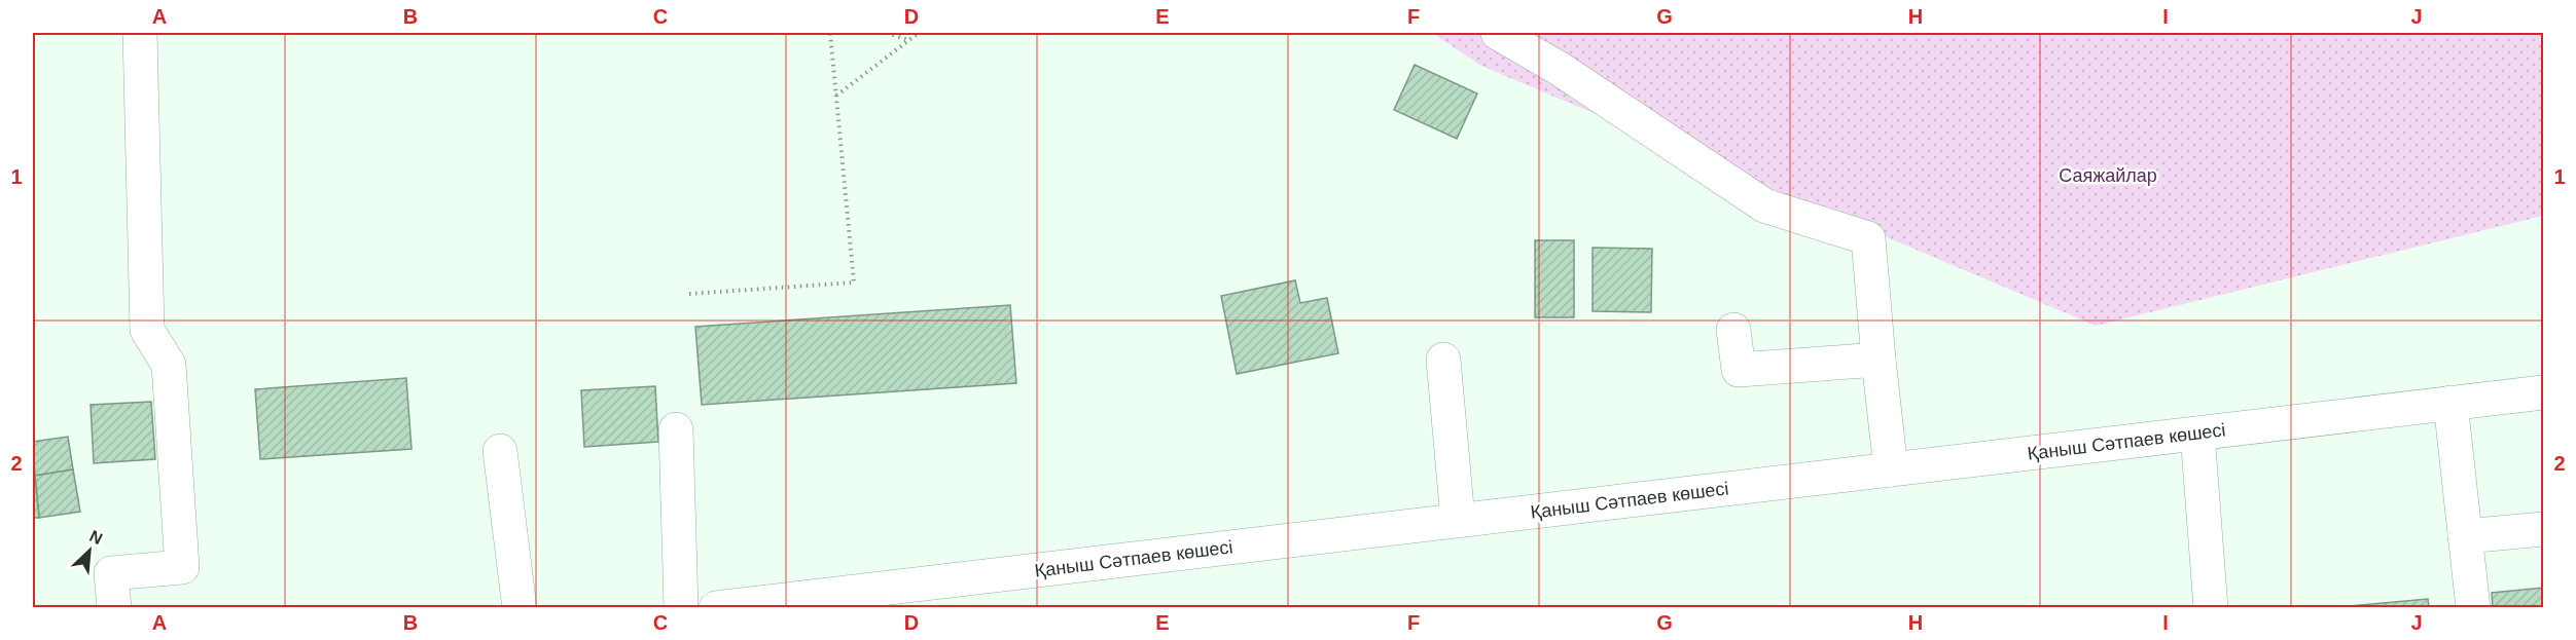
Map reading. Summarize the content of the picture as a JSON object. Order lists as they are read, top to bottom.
{
  "streets": {
    "street": ["Қаныш Сәтпаев көшесі"]
  },
  "parks": ["Саяжайлар"],
  "north": "top right",
  "grid": {
    "columns": [
      "A",
      "B",
      "C",
      "D",
      "E",
      "F",
      "G",
      "H",
      "I",
      "J"
    ],
    "rows": ["1", "2"]
  }
}
